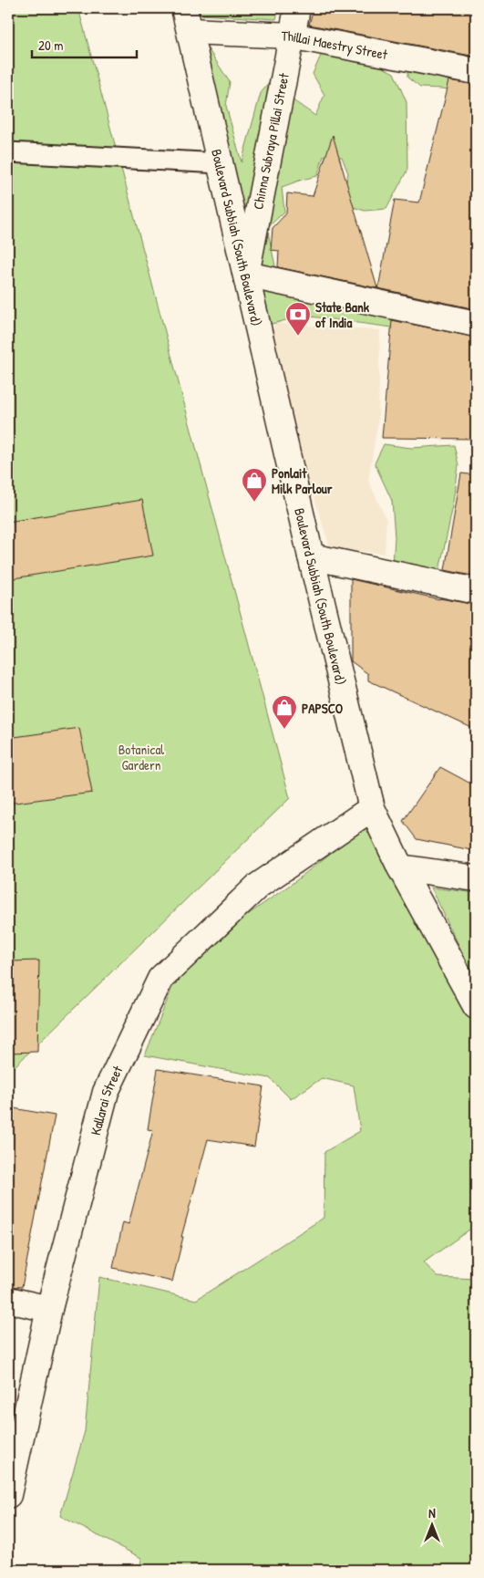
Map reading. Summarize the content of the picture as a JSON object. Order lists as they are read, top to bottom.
{
  "streets": {
    "street": [
      "Thillai Maestry Street",
      "Chinna Subraya Pillai Street",
      "Boulevard Subbiah (South Boulevard)",
      "Kallarai Street"
    ]
  },
  "crossings": [
    ["Thillai Maestry Street", "Chinna Subraya Pillai Street"],
    ["Thillai Maestry Street", "Boulevard Subbiah (South Boulevard)"],
    ["Chinna Subraya Pillai Street", "Boulevard Subbiah (South Boulevard)"],
    ["Boulevard Subbiah (South Boulevard)", "Kallarai Street"]
  ],
  "parks": ["Botanical Gardern"],
  "places": {
    "bank": ["State Bank of India"],
    "shop": ["Ponlait Milk Parlour", "PAPSCO"]
  },
  "scale_bar": "20 m",
  "north": "top"
}
